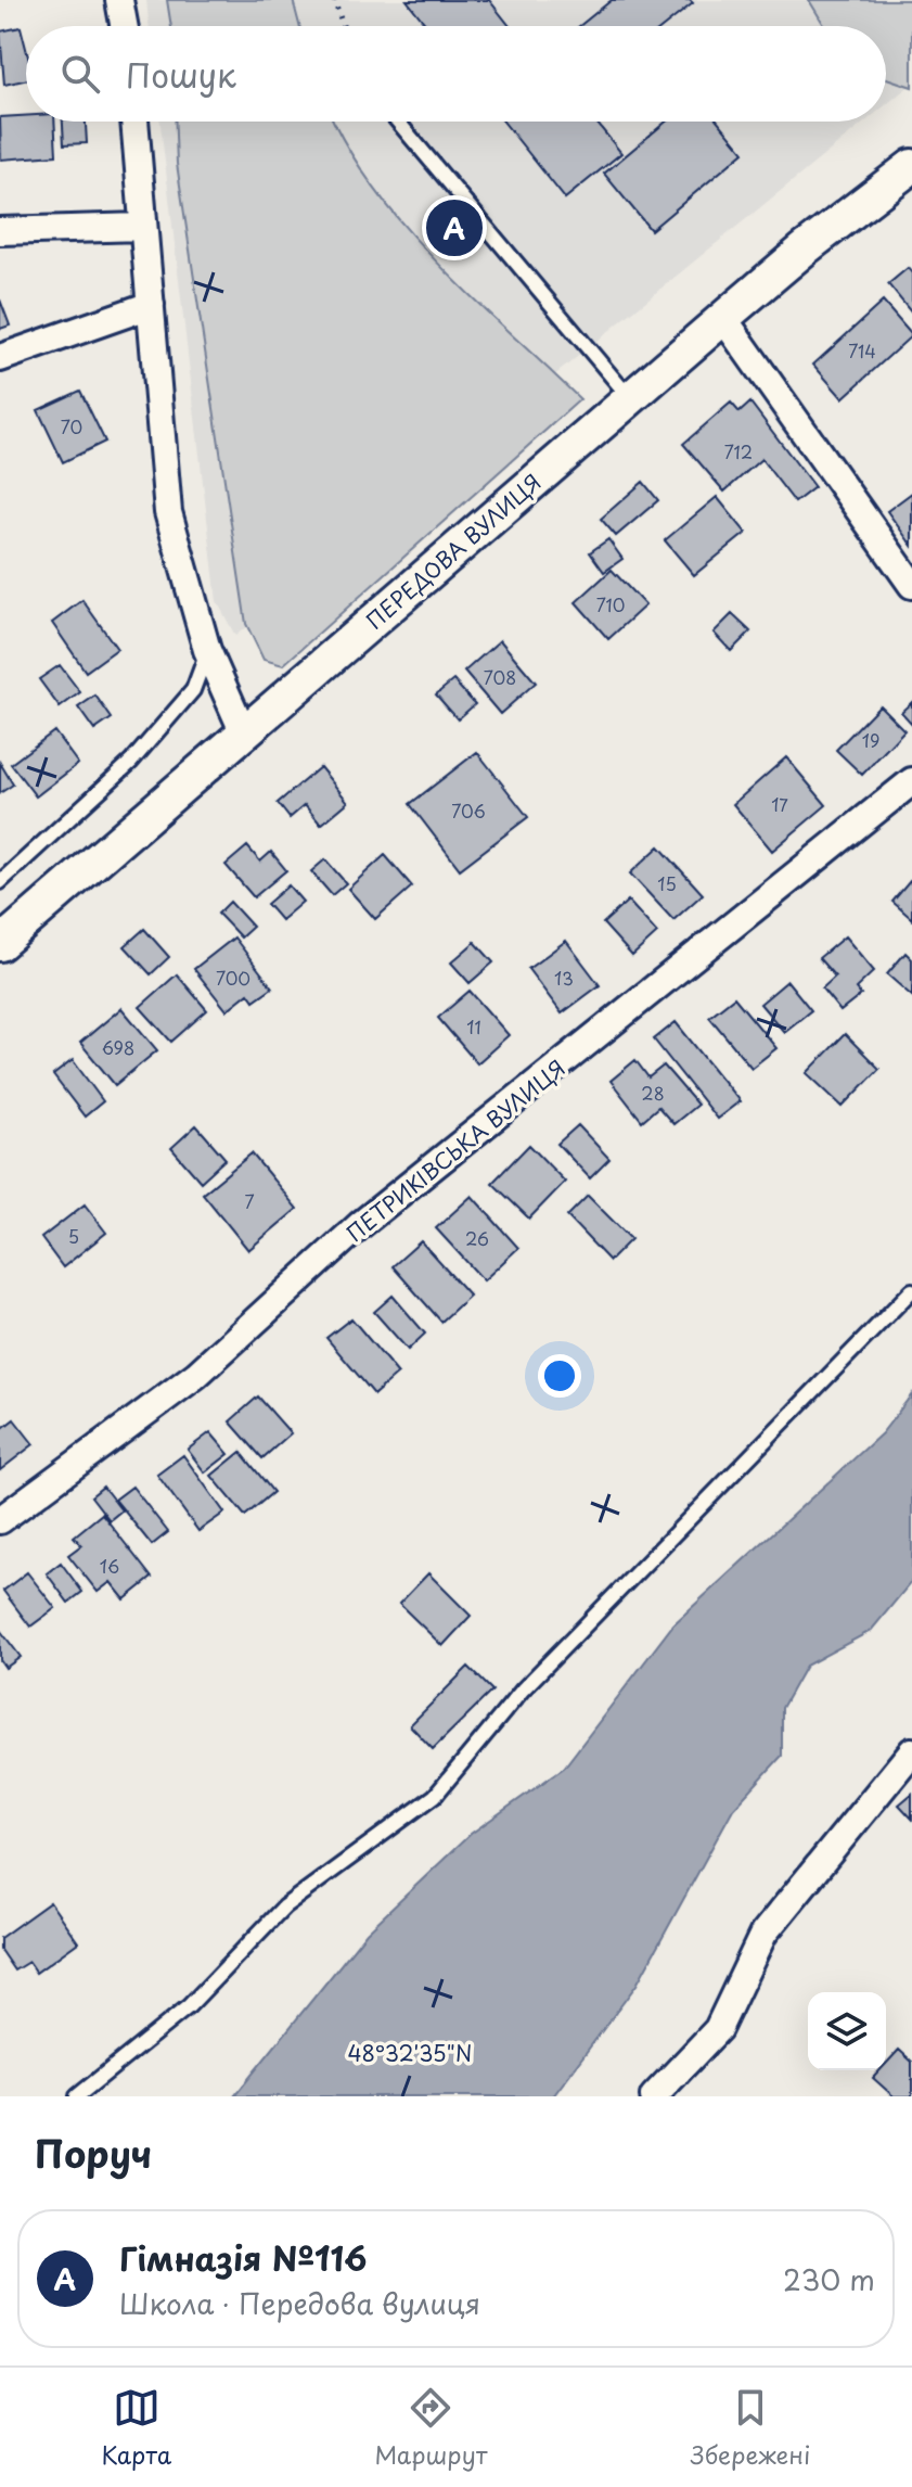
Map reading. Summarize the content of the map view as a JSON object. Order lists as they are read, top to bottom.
{
  "streets": {
    "street": ["ПЕРЕДОВА ВУЛИЦЯ", "ПЕТРИКІВСЬКА ВУЛИЦЯ"]
  },
  "house_numbers": [
    "714",
    "70",
    "712",
    "710",
    "708",
    "19",
    "17",
    "706",
    "15",
    "700",
    "13",
    "11",
    "698",
    "28",
    "7",
    "5",
    "26",
    "16"
  ],
  "page": {
    "search": "Пошук",
    "pins": "A",
    "heading": "Поруч",
    "list": [
      {
        "mark": "A",
        "name": "Гімназія №116",
        "note": "Школа · Передова вулиця",
        "value": "230 m"
      }
    ],
    "nav": ["Карта", "Маршрут", "Збережені"]
  },
  "coordinates": ["48°32'35\"N"]
}
